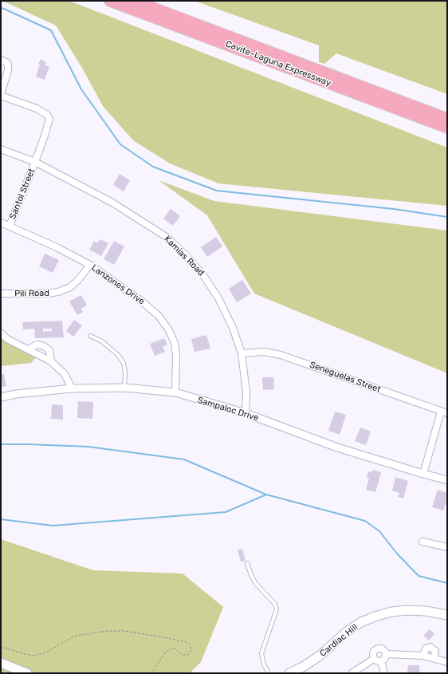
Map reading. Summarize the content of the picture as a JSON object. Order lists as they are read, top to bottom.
{
  "streets": {
    "highway": ["Cavite–Laguna Expressway"],
    "main road": ["Cardiac Hill"],
    "street": [
      "Santol Street",
      "Kamias Road",
      "Lanzones Drive",
      "Pili Road",
      "Seneguelas Street",
      "Sampaloc Drive"
    ]
  },
  "crossings": [
    ["Santol Street", "Kamias Road"],
    ["Santol Street", "Lanzones Drive"],
    ["Kamias Road", "Seneguelas Street"],
    ["Kamias Road", "Sampaloc Drive"],
    ["Lanzones Drive", "Pili Road"],
    ["Lanzones Drive", "Sampaloc Drive"]
  ]
}
